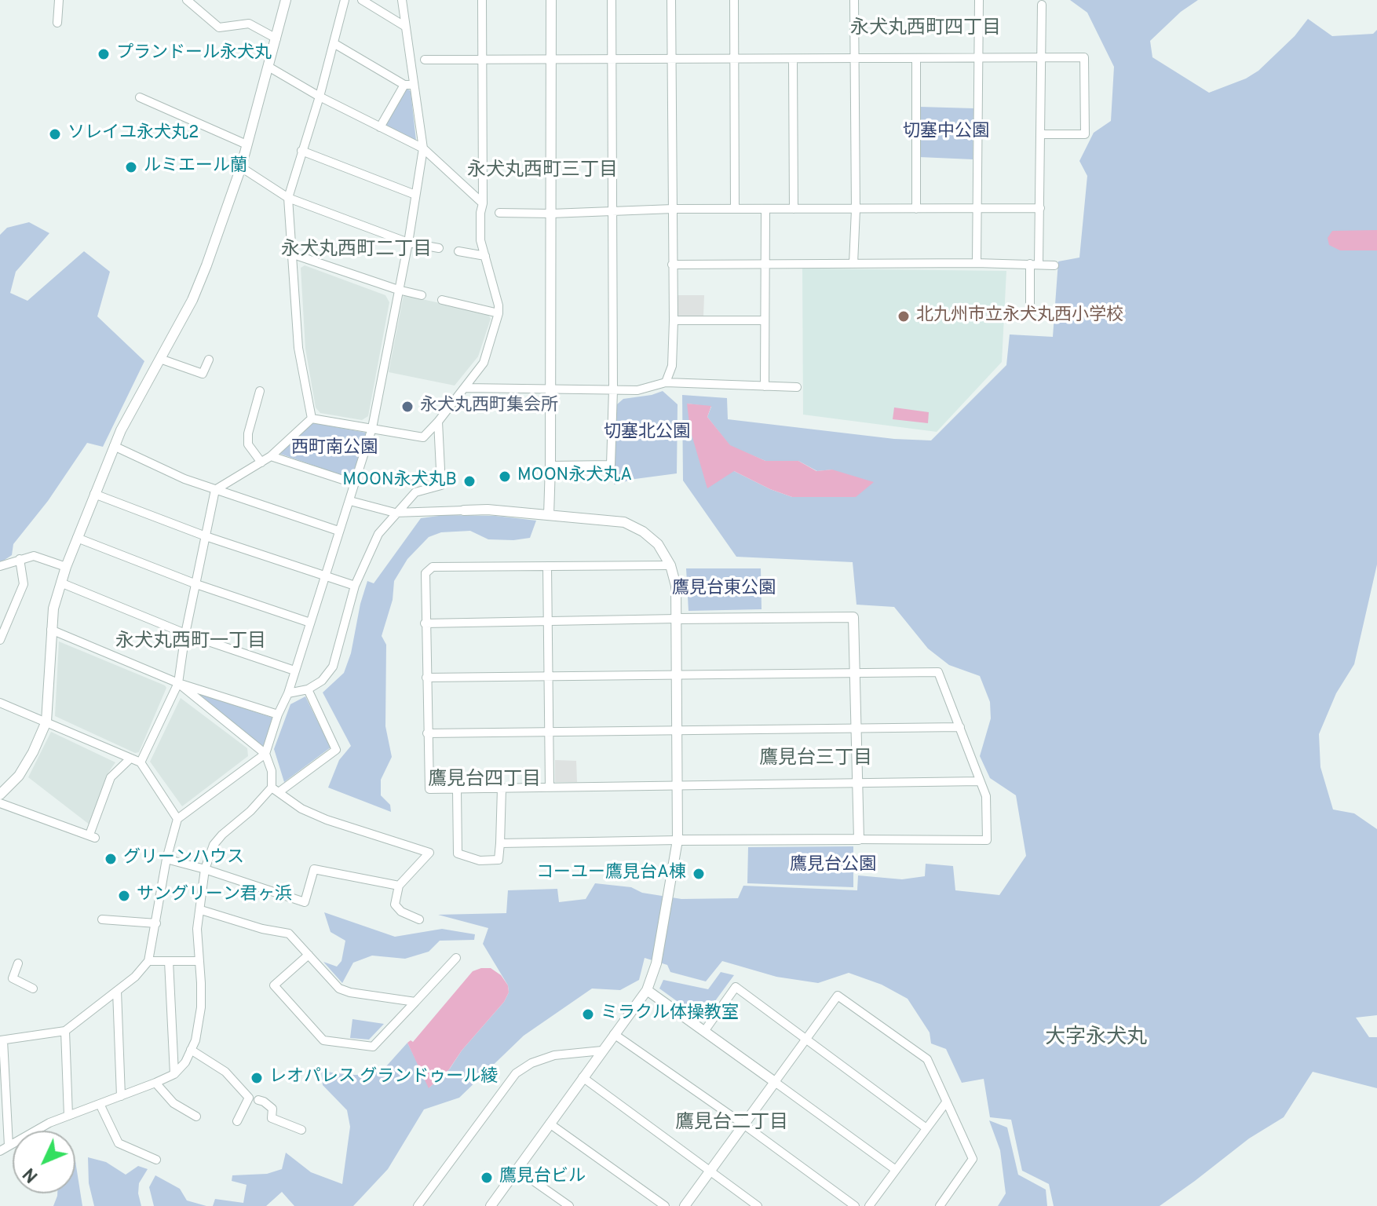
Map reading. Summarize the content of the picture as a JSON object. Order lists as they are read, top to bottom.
{
  "districts": [
    "永犬丸西町四丁目",
    "永犬丸西町三丁目",
    "永犬丸西町二丁目",
    "永犬丸西町一丁目",
    "鷹見台三丁目",
    "鷹見台四丁目",
    "大字永犬丸",
    "鷹見台二丁目"
  ],
  "parks": [
    "切塞中公園",
    "切塞北公園",
    "西町南公園",
    "鷹見台東公園",
    "鷹見台公園"
  ],
  "places": [
    "プランドール永犬丸",
    "ソレイユ永犬丸2",
    "ルミエール蘭",
    "北九州市立永犬丸西小学校",
    "永犬丸西町集会所",
    "MOON永犬丸A",
    "MOON永犬丸B",
    "グリーンハウス",
    "コーユー鷹見台A棟",
    "サングリーン君ヶ浜",
    "ミラクル体操教室",
    "レオパレス グランドゥール綾",
    "鷹見台ビル"
  ],
  "north": "bottom left"
}
